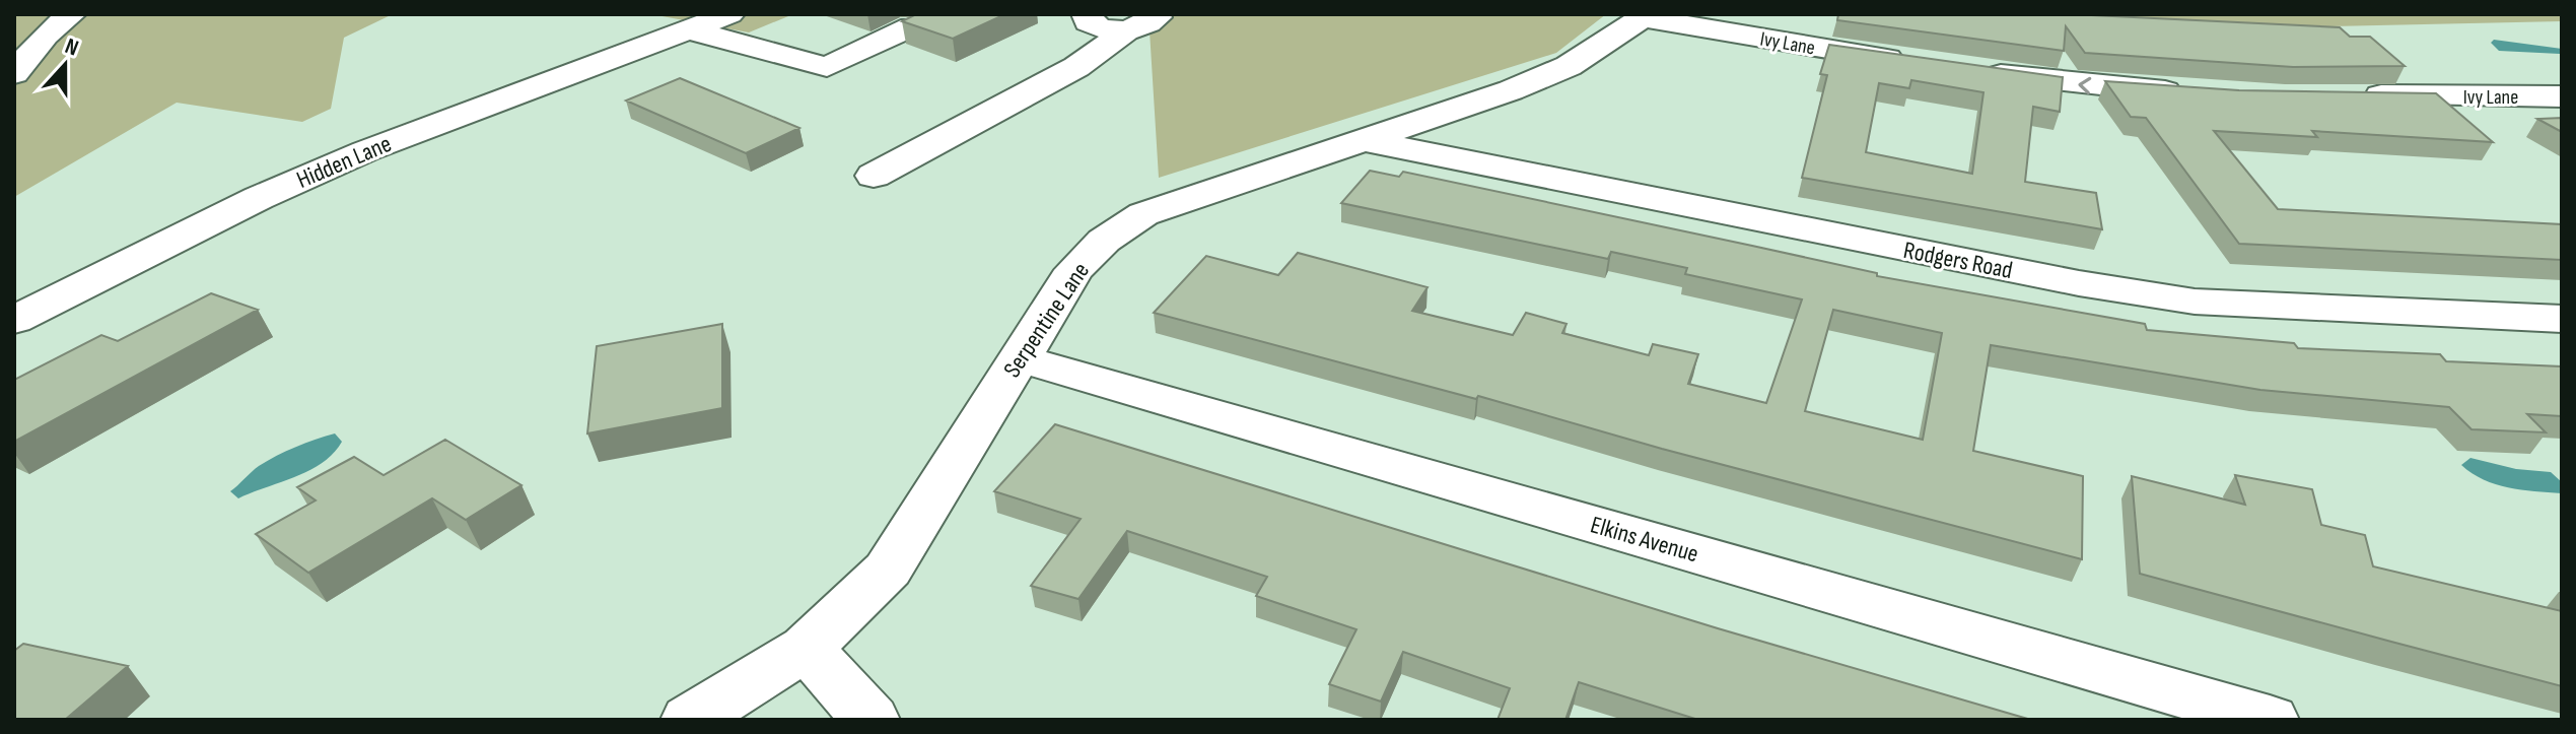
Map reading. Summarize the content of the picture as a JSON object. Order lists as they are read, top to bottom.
{
  "streets": {
    "street": [
      "Ivy Lane",
      "Hidden Lane",
      "Rodgers Road",
      "Serpentine Lane",
      "Elkins Avenue"
    ]
  },
  "crossings": [
    ["Ivy Lane", "Serpentine Lane"],
    ["Rodgers Road", "Serpentine Lane"],
    ["Serpentine Lane", "Elkins Avenue"]
  ],
  "north": "top"
}
